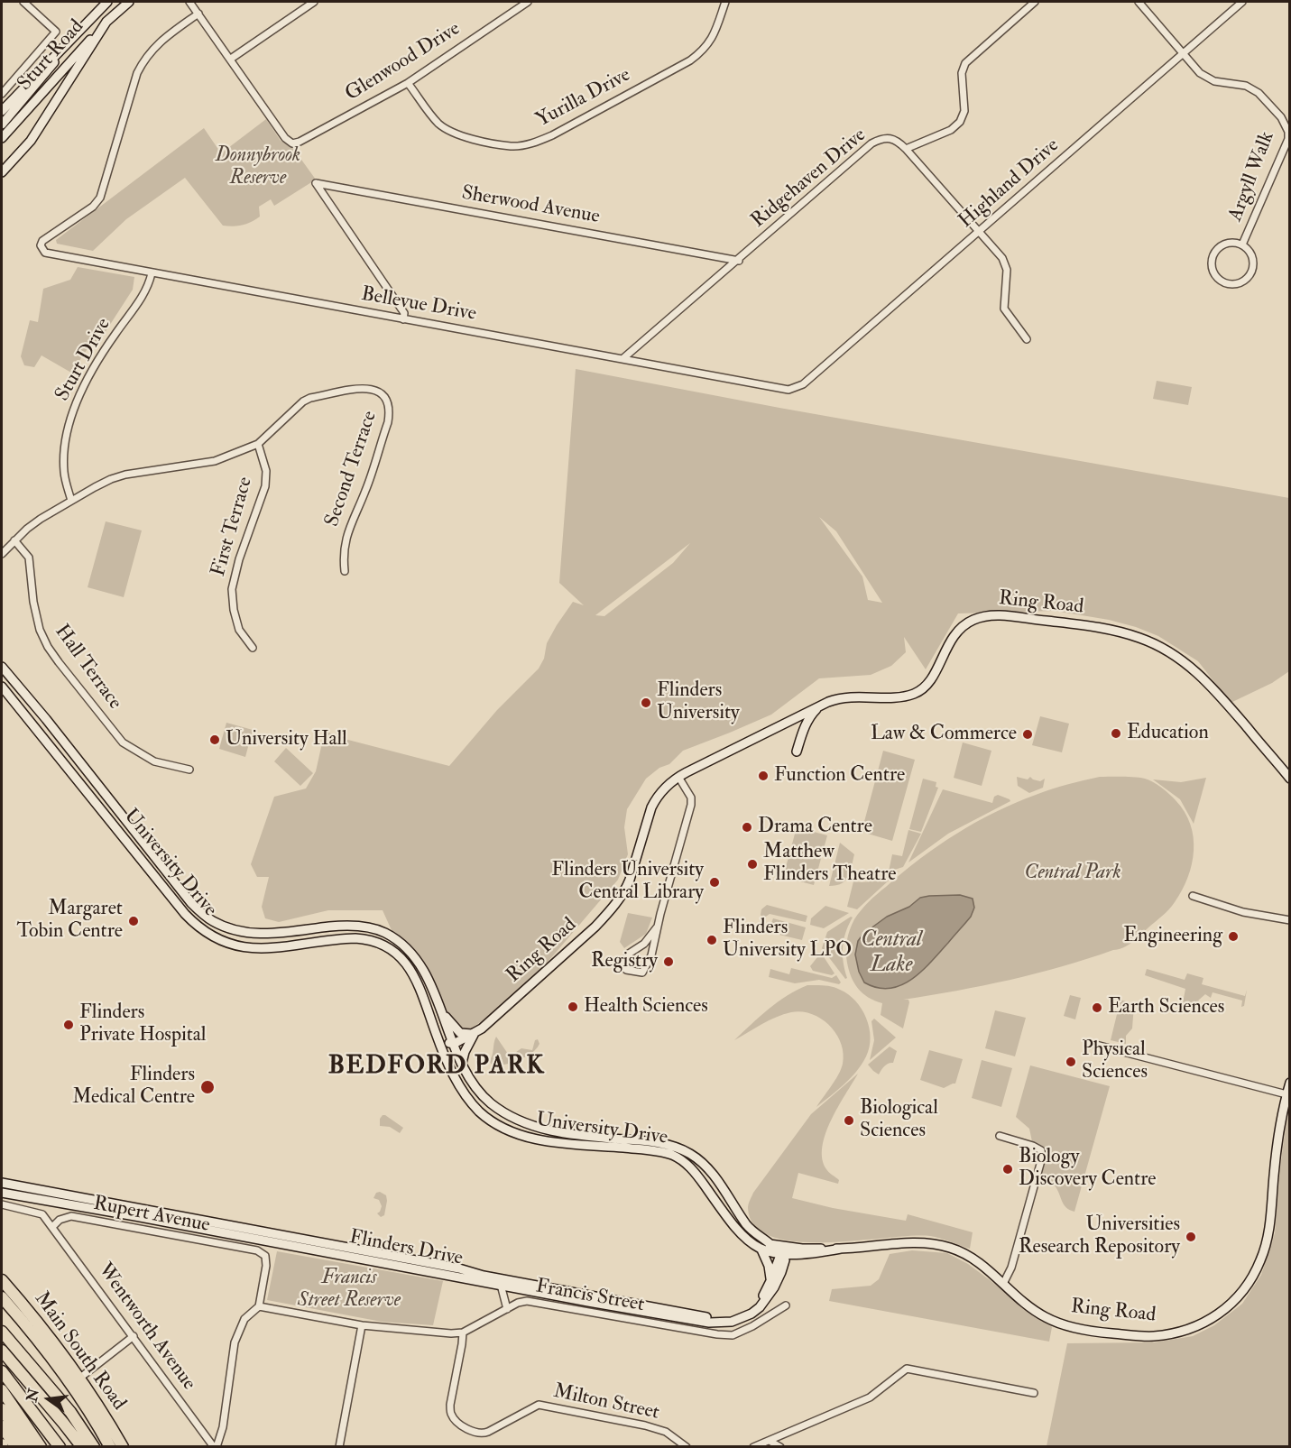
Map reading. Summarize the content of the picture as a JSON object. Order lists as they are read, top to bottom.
{
  "streets": {
    "highway": ["Main South Road"],
    "street": [
      "Sturt Road",
      "Glenwood Drive",
      "Yurilla Drive",
      "Argyll Walk",
      "Ridgehaven Drive",
      "Highland Drive",
      "Sherwood Avenue",
      "Bellevue Drive",
      "Sturt Drive",
      "Second Terrace",
      "First Terrace",
      "Ring Road",
      "Hall Terrace",
      "University Drive",
      "Rupert Avenue",
      "Flinders Drive",
      "Francis Street",
      "Wentworth Avenue",
      "Milton Street"
    ]
  },
  "crossings": [
    ["Glenwood Drive", "Yurilla Drive"],
    ["Argyll Walk", "Highland Drive"],
    ["Ridgehaven Drive", "Sherwood Avenue"],
    ["Ridgehaven Drive", "Bellevue Drive"],
    ["Highland Drive", "Bellevue Drive"],
    ["Sherwood Avenue", "Bellevue Drive"],
    ["Bellevue Drive", "Sturt Drive"],
    ["Second Terrace", "First Terrace"],
    ["Ring Road", "University Drive"],
    ["Ring Road", "Flinders Drive"],
    ["University Drive", "Flinders Drive"],
    ["Rupert Avenue", "Francis Street"],
    ["Rupert Avenue", "Wentworth Avenue"],
    ["Francis Street", "Milton Street"]
  ],
  "districts": ["BEDFORD PARK"],
  "water": ["Central Lake"],
  "parks": ["Donnybrook Reserve", "Central Park", "Francis Street Reserve"],
  "places": [
    "Flinders University",
    "Education",
    "Law & Commerce",
    "University Hall",
    "Function Centre",
    "Drama Centre",
    "Matthew Flinders Theatre",
    "Flinders University Central Library",
    "Margaret Tobin Centre",
    "Engineering",
    "Flinders University LPO",
    "Registry",
    "Health Sciences",
    "Earth Sciences",
    "Flinders Private Hospital",
    "Physical Sciences",
    "Flinders Medical Centre",
    "Biological Sciences",
    "Biology Discovery Centre",
    "Universities Research Repository"
  ],
  "north": "left"
}
